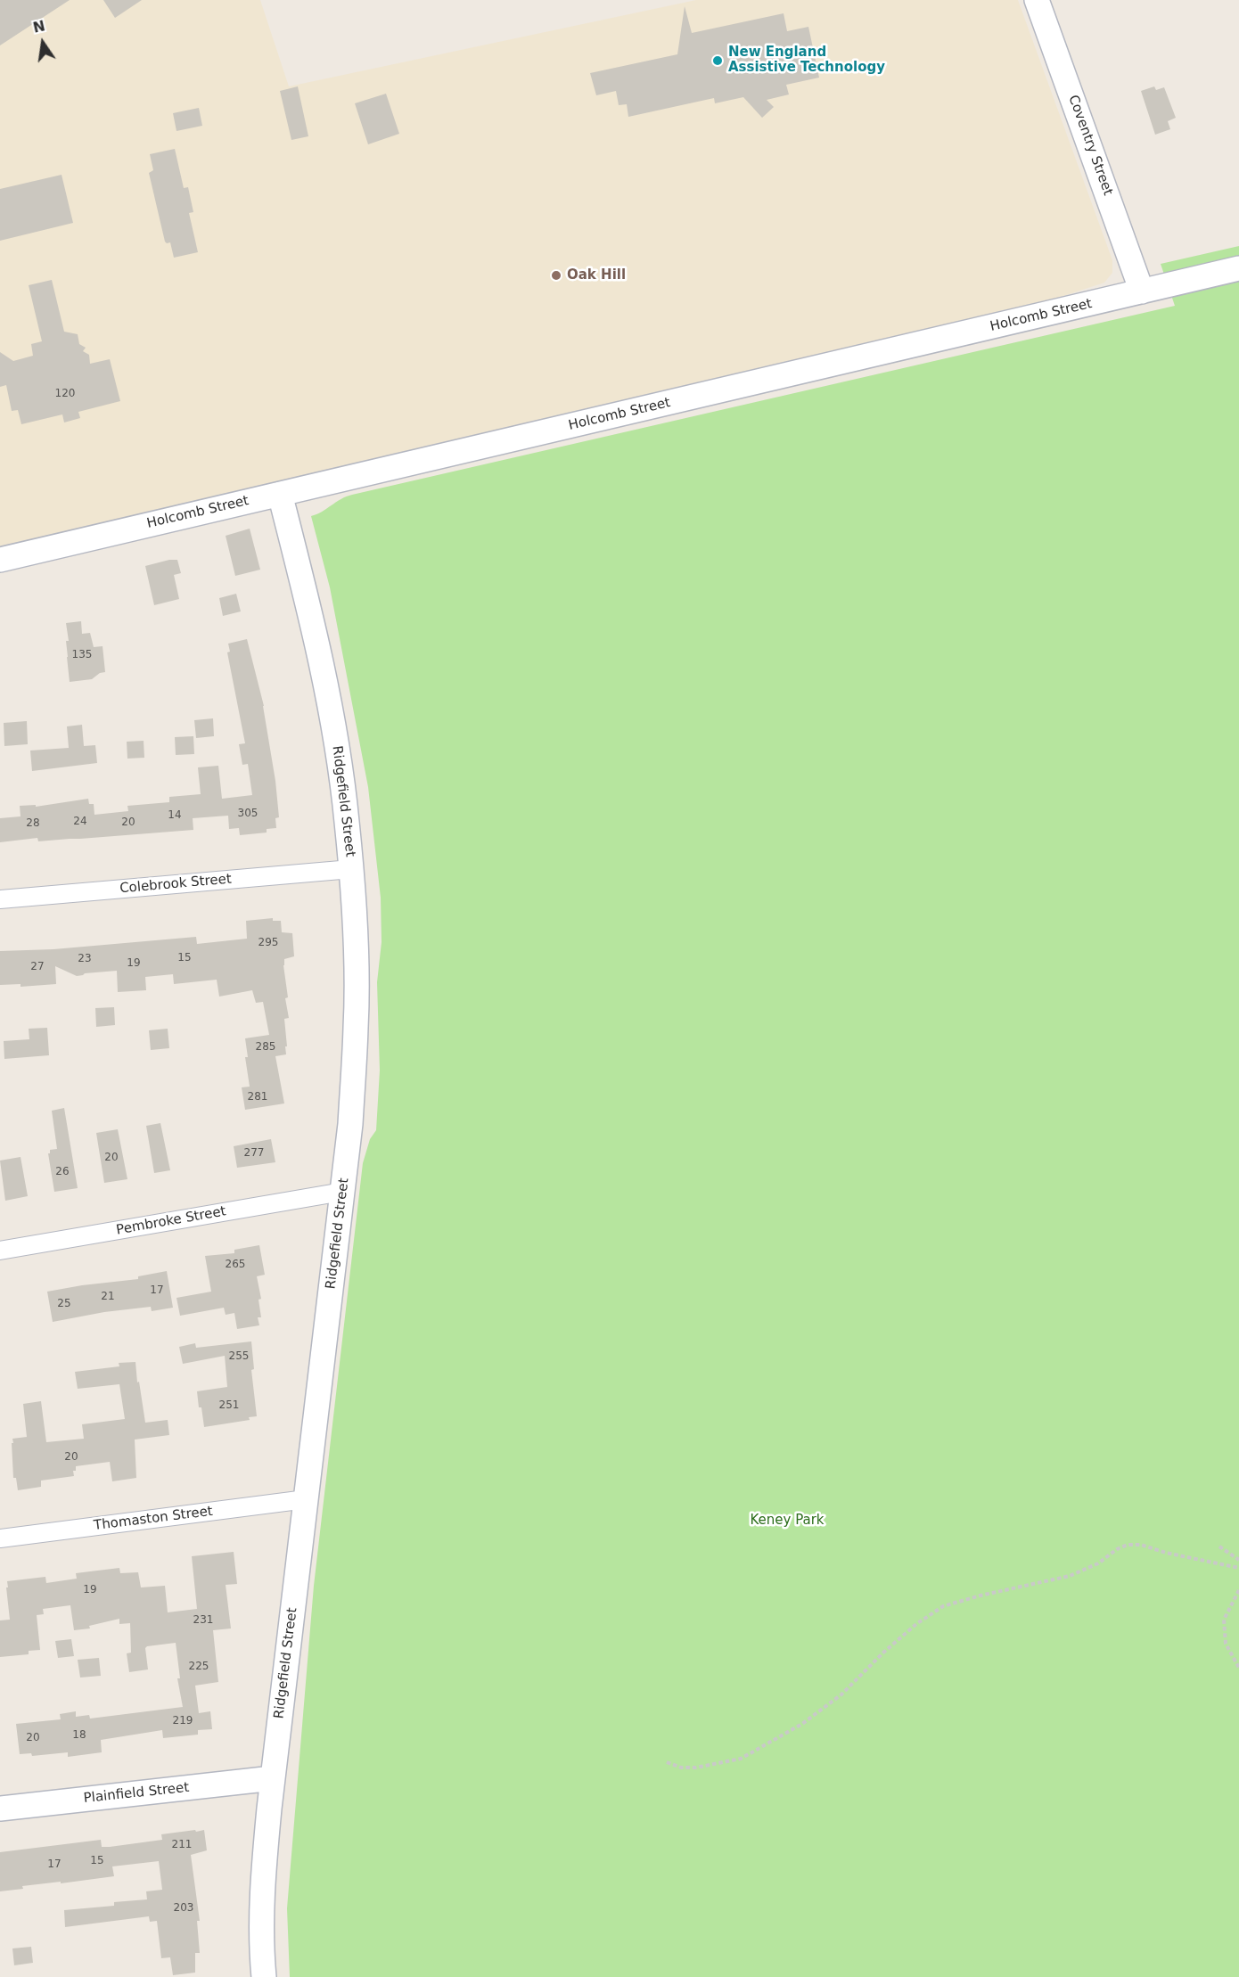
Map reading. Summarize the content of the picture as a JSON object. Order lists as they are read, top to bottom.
{
  "streets": {
    "street": [
      "Coventry Street",
      "Holcomb Street",
      "Ridgefield Street",
      "Colebrook Street",
      "Pembroke Street",
      "Thomaston Street",
      "Plainfield Street"
    ]
  },
  "crossings": [
    ["Coventry Street", "Holcomb Street"],
    ["Holcomb Street", "Ridgefield Street"],
    ["Ridgefield Street", "Colebrook Street"],
    ["Ridgefield Street", "Pembroke Street"],
    ["Ridgefield Street", "Thomaston Street"],
    ["Ridgefield Street", "Plainfield Street"]
  ],
  "parks": ["Keney Park"],
  "places": ["New England Assistive Technology", "Oak Hill"],
  "house_numbers": [
    "120",
    "135",
    "305",
    "14",
    "24",
    "20",
    "28",
    "295",
    "15",
    "23",
    "19",
    "27",
    "285",
    "281",
    "277",
    "20",
    "26",
    "265",
    "17",
    "21",
    "25",
    "255",
    "251",
    "20",
    "19",
    "231",
    "225",
    "219",
    "18",
    "20",
    "211",
    "15",
    "17",
    "203"
  ],
  "north": "top"
}
